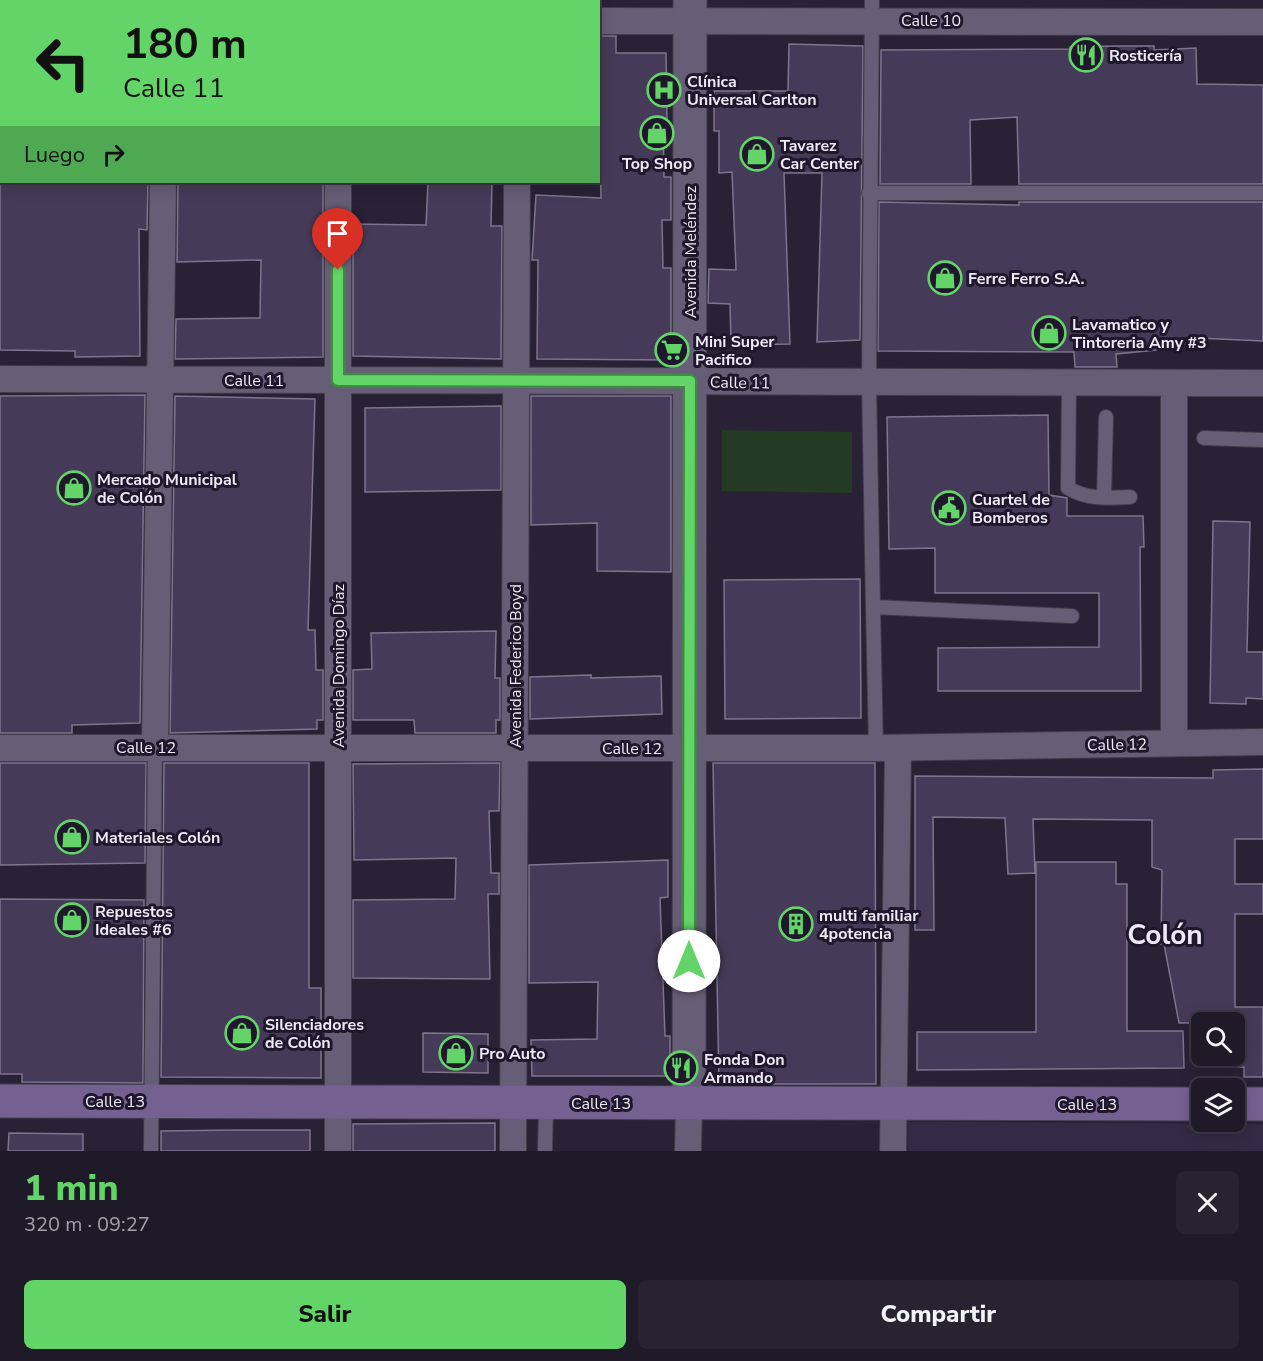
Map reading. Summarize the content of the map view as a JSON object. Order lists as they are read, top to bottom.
{
  "streets": {
    "main road": ["Calle 13"],
    "street": [
      "Calle 10",
      "Avenida Meléndez",
      "Calle 11",
      "Avenida Domingo Díaz",
      "Avenida Federico Boyd",
      "Calle 12"
    ]
  },
  "crossings": [
    ["Calle 10", "Avenida Meléndez"],
    ["Avenida Meléndez", "Calle 11"],
    ["Avenida Meléndez", "Calle 12"],
    ["Avenida Meléndez", "Calle 13"],
    ["Calle 11", "Avenida Domingo Díaz"],
    ["Calle 11", "Avenida Federico Boyd"],
    ["Avenida Domingo Díaz", "Calle 12"],
    ["Avenida Domingo Díaz", "Calle 13"],
    ["Avenida Federico Boyd", "Calle 12"],
    ["Avenida Federico Boyd", "Calle 13"]
  ],
  "districts": ["Colón"],
  "places": {
    "restaurant": ["Rosticería", "Fonda Don Armando"],
    "hospital": ["Clínica Universal Carlton"],
    "shop": [
      "Top Shop",
      "Tavarez Car Center",
      "Ferre Ferro S.A.",
      "Lavamatico y Tintoreria Amy #3",
      "Mercado Municipal de Colón",
      "Materiales Colón",
      "Repuestos Ideales #6",
      "Silenciadores de Colón",
      "Pro Auto"
    ],
    "supermarket": ["Mini Super Pacifico"],
    "public building": ["Cuartel de Bomberos"],
    "building": ["multi familiar 4potencia"]
  },
  "page": {
    "turn": ["180 m", "Calle 11"],
    "then": "Luego",
    "heading": ["1 min", "320 m · 09:27"],
    "buttons": ["Salir", "Compartir"]
  }
}
